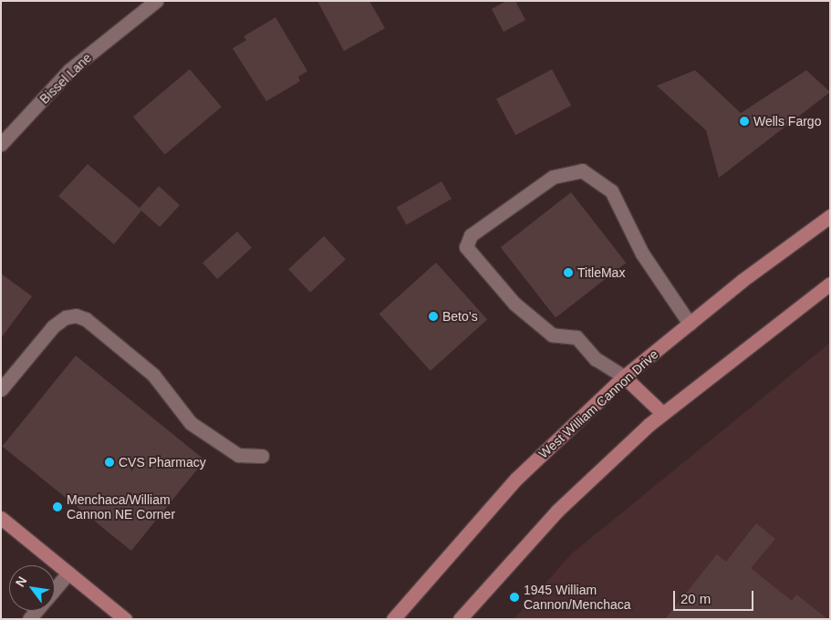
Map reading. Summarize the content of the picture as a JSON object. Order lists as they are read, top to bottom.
{
  "streets": {
    "main road": ["West William Cannon Drive"],
    "street": ["Bissel Lane"]
  },
  "places": [
    "Wells Fargo",
    "TitleMax",
    "Beto’s",
    "CVS Pharmacy",
    "Menchaca/William Cannon NE Corner",
    "1945 William Cannon/Menchaca"
  ],
  "scale_bar": "20 m",
  "north": "top left"
}
